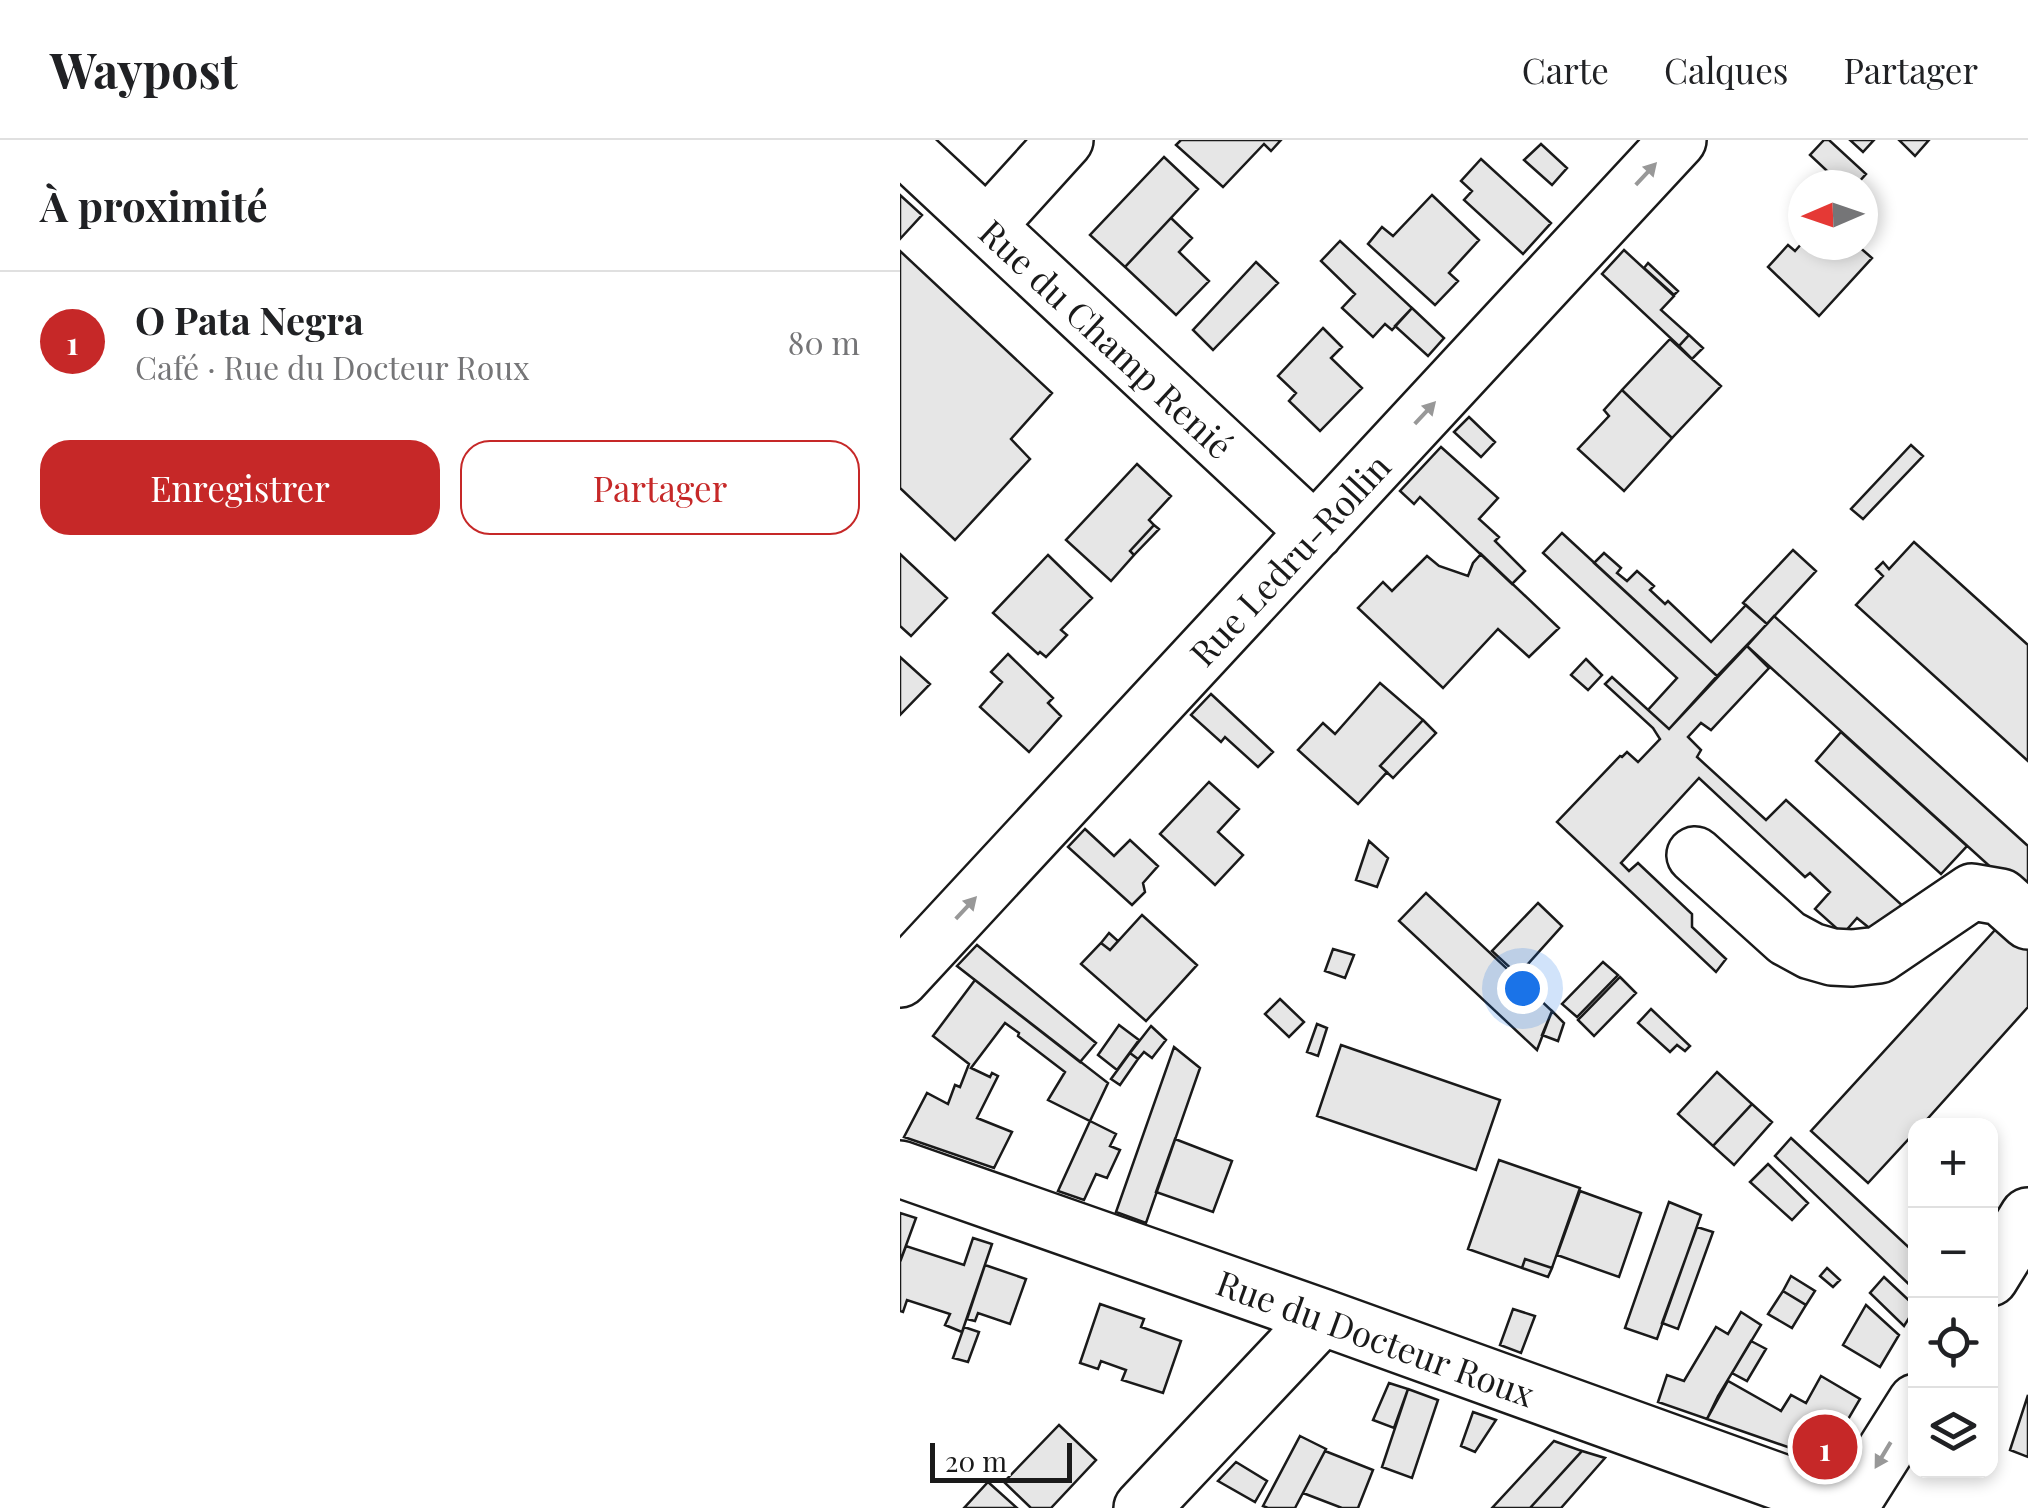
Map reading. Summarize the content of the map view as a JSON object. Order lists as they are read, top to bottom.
{
  "streets": {
    "street": ["Rue du Champ Renié", "Rue Ledru-Rollin", "Rue du Docteur Roux"]
  },
  "crossings": [
    ["Rue du Champ Renié", "Rue Ledru-Rollin"]
  ],
  "one_way": ["Rue Ledru-Rollin"],
  "scale_bar": "20 m",
  "north": "left",
  "page": {
    "header": "Waypost",
    "nav": ["Carte", "Calques", "Partager"],
    "heading": "À proximité",
    "list": [
      {
        "mark": "1",
        "name": "O Pata Negra",
        "note": "Café · Rue du Docteur Roux",
        "value": "80 m"
      }
    ],
    "buttons": ["Enregistrer", "Partager"],
    "map_buttons": ["+", "−"],
    "pins": "1",
    "scale": "20 m"
  }
}
